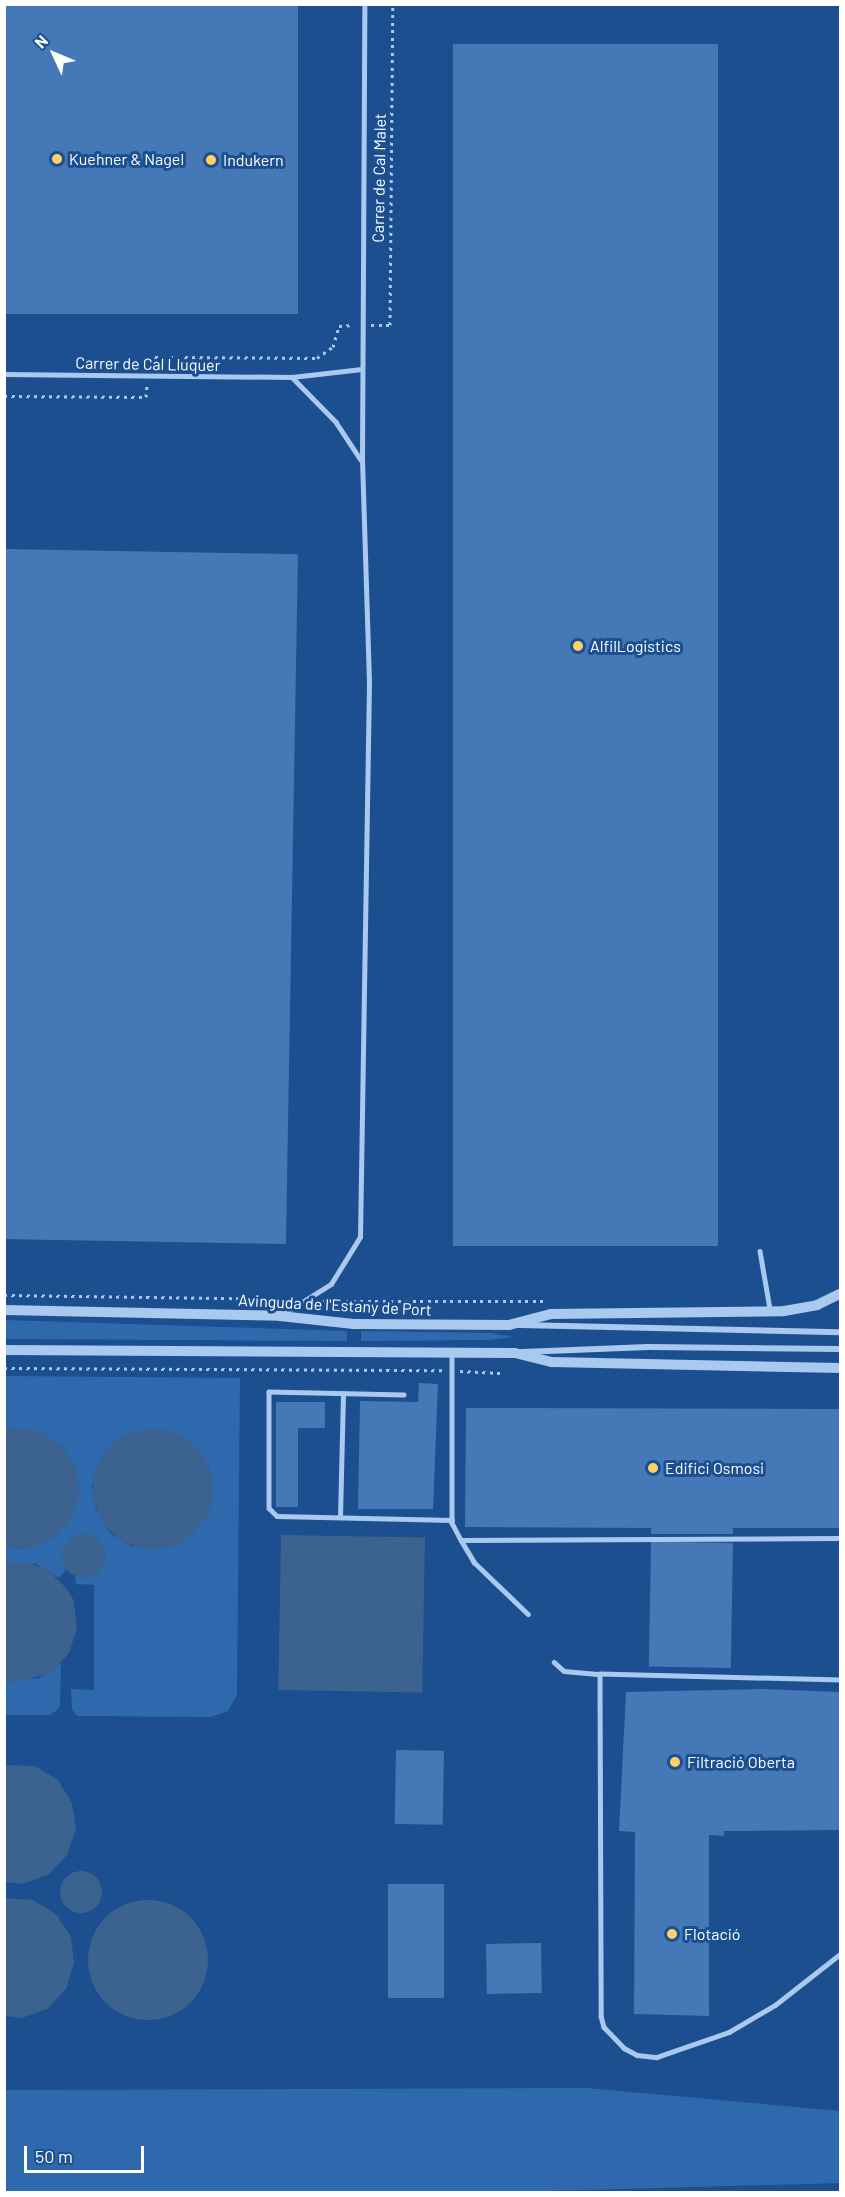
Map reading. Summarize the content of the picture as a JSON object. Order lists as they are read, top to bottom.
{
  "streets": {
    "street": ["Avinguda de l'Estany de Port"],
    "lane": ["Carrer de Cal Malet", "Carrer de Cal Lluquer"]
  },
  "crossings": [
    ["Carrer de Cal Malet", "Carrer de Cal Lluquer"],
    ["Carrer de Cal Malet", "Avinguda de l'Estany de Port"]
  ],
  "places": [
    "Kuehner & Nagel",
    "Indukern",
    "AlfilLogistics",
    "Edifici Osmosi",
    "Filtració Oberta",
    "Flotació"
  ],
  "scale_bar": "50 m",
  "north": "top left"
}
